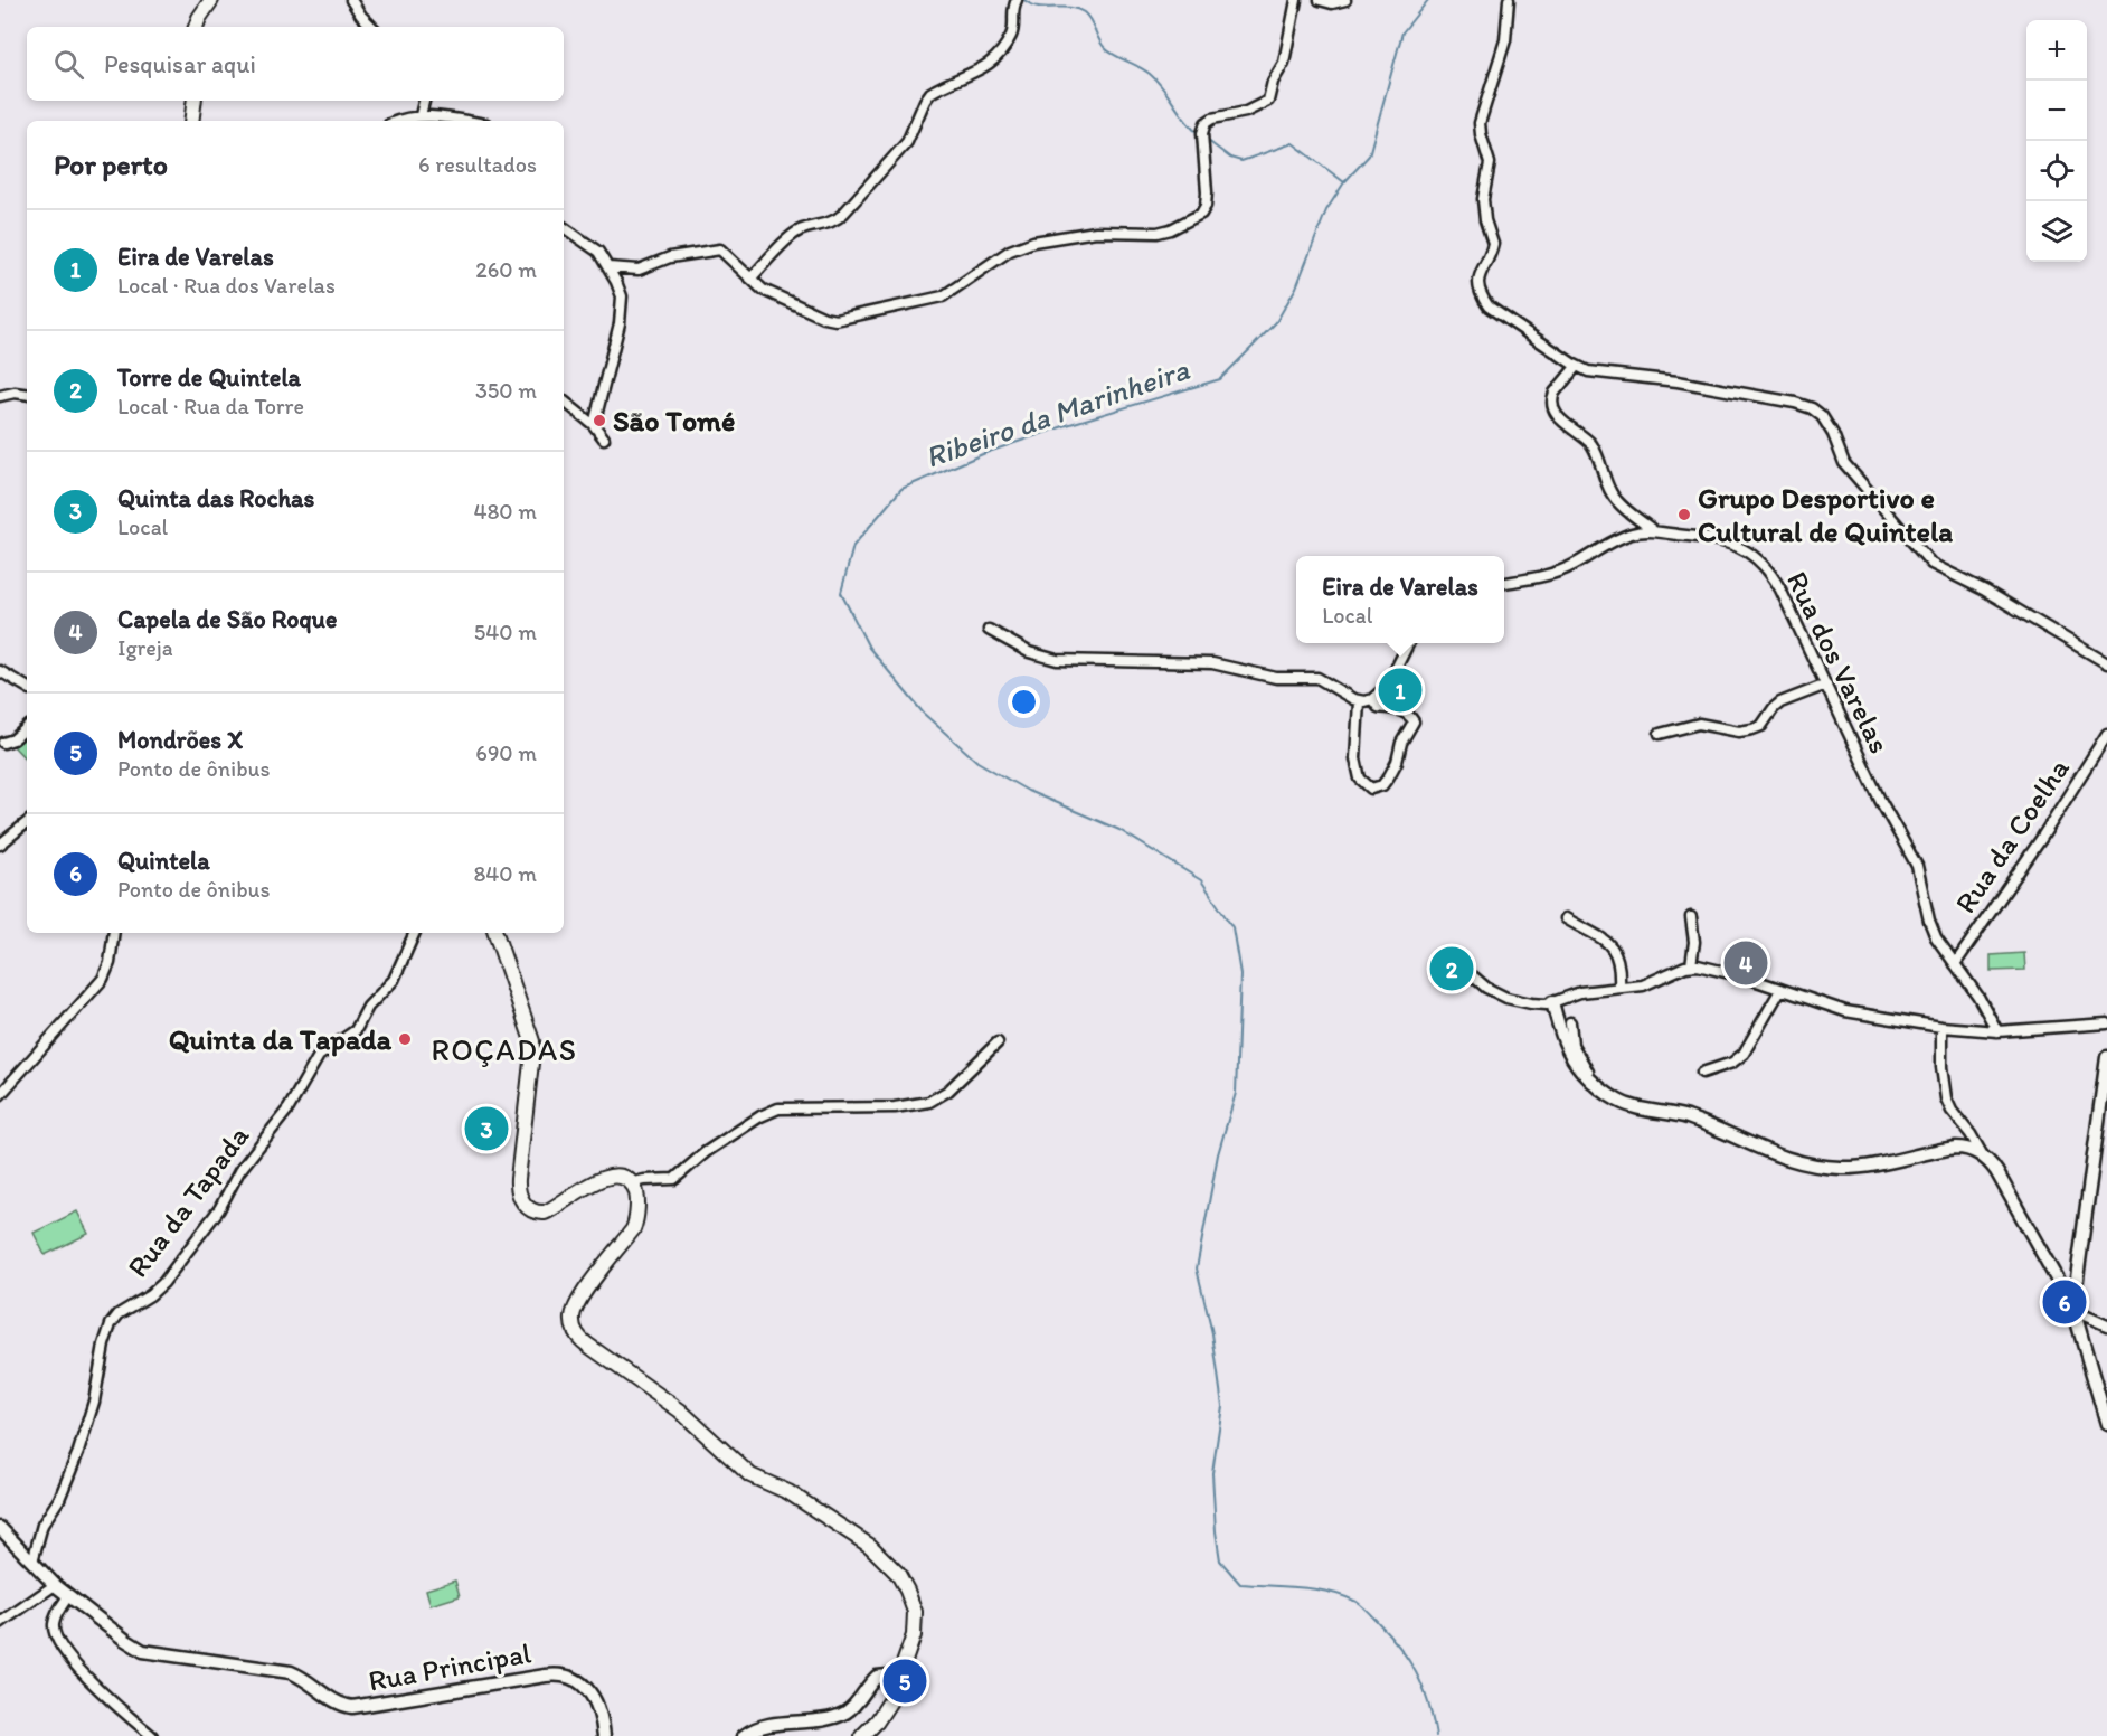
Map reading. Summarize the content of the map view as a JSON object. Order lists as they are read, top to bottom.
{
  "streets": {
    "street": [
      "Rua dos Varelas",
      "Rua da Coelha",
      "Rua da Tapada",
      "Rua Principal"
    ]
  },
  "crossings": [
    ["Rua dos Varelas", "Rua da Coelha"],
    ["Rua da Tapada", "Rua Principal"]
  ],
  "districts": ["ROÇADAS"],
  "water": ["Ribeiro da Marinheira"],
  "places": ["São Tomé", "Grupo Desportivo e Cultural de Quintela", "Quinta da Tapada"],
  "page": {
    "map_buttons": ["+", "−"],
    "search": "Pesquisar aqui",
    "heading": ["Por perto", "6 resultados"],
    "list": [
      {
        "mark": "1",
        "name": "Eira de Varelas",
        "note": "Local · Rua dos Varelas",
        "value": "260 m"
      },
      {
        "mark": "2",
        "name": "Torre de Quintela",
        "note": "Local · Rua da Torre",
        "value": "350 m"
      },
      {
        "mark": "3",
        "name": "Quinta das Rochas",
        "note": "Local",
        "value": "480 m"
      },
      {
        "mark": "4",
        "name": "Capela de São Roque",
        "note": "Igreja",
        "value": "540 m"
      },
      {
        "mark": "5",
        "name": "Mondrões X",
        "note": "Ponto de ônibus",
        "value": "690 m"
      },
      {
        "mark": "6",
        "name": "Quintela",
        "note": "Ponto de ônibus",
        "value": "840 m"
      }
    ],
    "popup": ["Eira de Varelas", "Local"],
    "pins": [
      "1",
      "4",
      "2",
      "3",
      "6",
      "5"
    ]
  }
}
